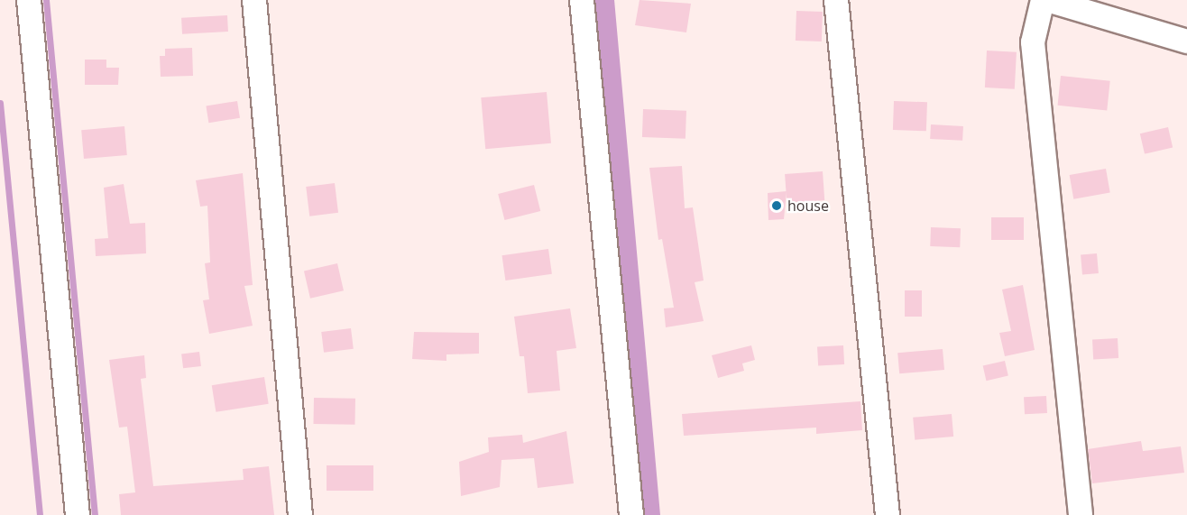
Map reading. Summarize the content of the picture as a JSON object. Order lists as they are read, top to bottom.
{
  "places": ["house"]
}
